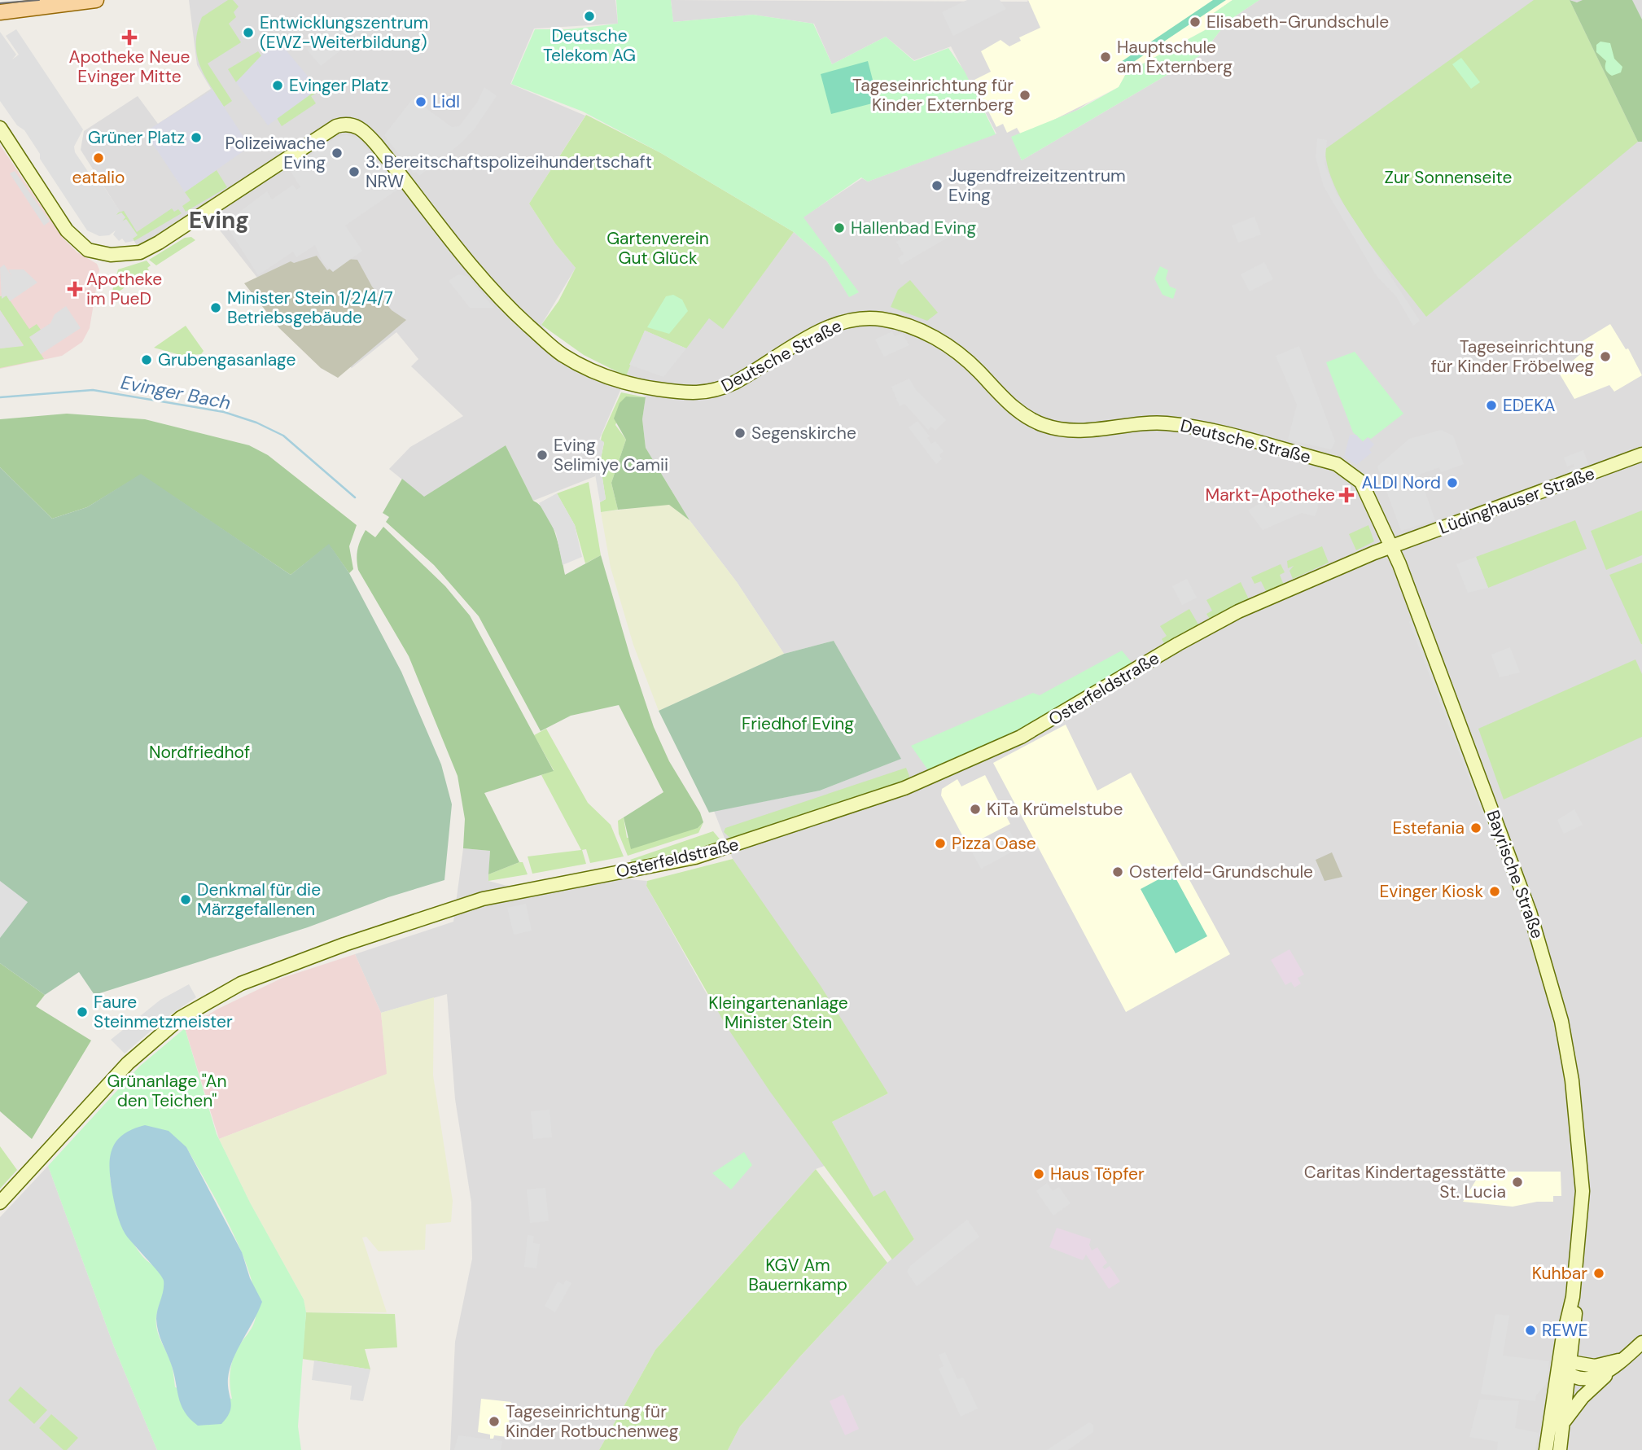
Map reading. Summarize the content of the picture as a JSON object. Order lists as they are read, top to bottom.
{
  "streets": {
    "street": [
      "Deutsche Straße",
      "Lüdinghauser Straße",
      "Osterfeldstraße",
      "Bayrische Straße"
    ]
  },
  "crossings": [
    ["Deutsche Straße", "Bayrische Straße"],
    ["Lüdinghauser Straße", "Osterfeldstraße"],
    ["Lüdinghauser Straße", "Bayrische Straße"],
    ["Osterfeldstraße", "Bayrische Straße"]
  ],
  "districts": ["Eving"],
  "water": ["Evinger Bach"],
  "parks": [
    "Zur Sonnenseite",
    "Gartenverein Gut Glück",
    "Friedhof Eving",
    "Nordfriedhof",
    "Kleingartenanlage Minister Stein",
    "Grünanlage \"An den Teichen\"",
    "KGV Am Bauernkamp"
  ],
  "places": {
    "other": [
      "Deutsche Telekom AG",
      "Elisabeth-Grundschule",
      "Entwicklungszentrum (EWZ-Weiterbildung)",
      "Hauptschule am Externberg",
      "Evinger Platz",
      "Tageseinrichtung für Kinder Externberg",
      "Lidl",
      "Grüner Platz",
      "Polizeiwache Eving",
      "eatalio",
      "3. Bereitschaftspolizeihundertschaft NRW",
      "Jugendfreizeitzentrum Eving",
      "Hallenbad Eving",
      "Minister Stein 1/2/4/7 Betriebsgebäude",
      "Tageseinrichtung für Kinder Fröbelweg",
      "Grubengasanlage",
      "EDEKA",
      "Segenskirche",
      "Eving Selimiye Camii",
      "ALDI Nord",
      "KiTa Krümelstube",
      "Estefania",
      "Pizza Oase",
      "Osterfeld-Grundschule",
      "Evinger Kiosk",
      "Denkmal für die Märzgefallenen",
      "Faure Steinmetzmeister",
      "Haus Töpfer",
      "Caritas Kindertagesstätte St. Lucia",
      "Kuhbar",
      "REWE",
      "Tageseinrichtung für Kinder Rotbuchenweg"
    ],
    "health": ["Apotheke Neue Evinger Mitte", "Apotheke im PueD", "Markt-Apotheke"]
  }
}
